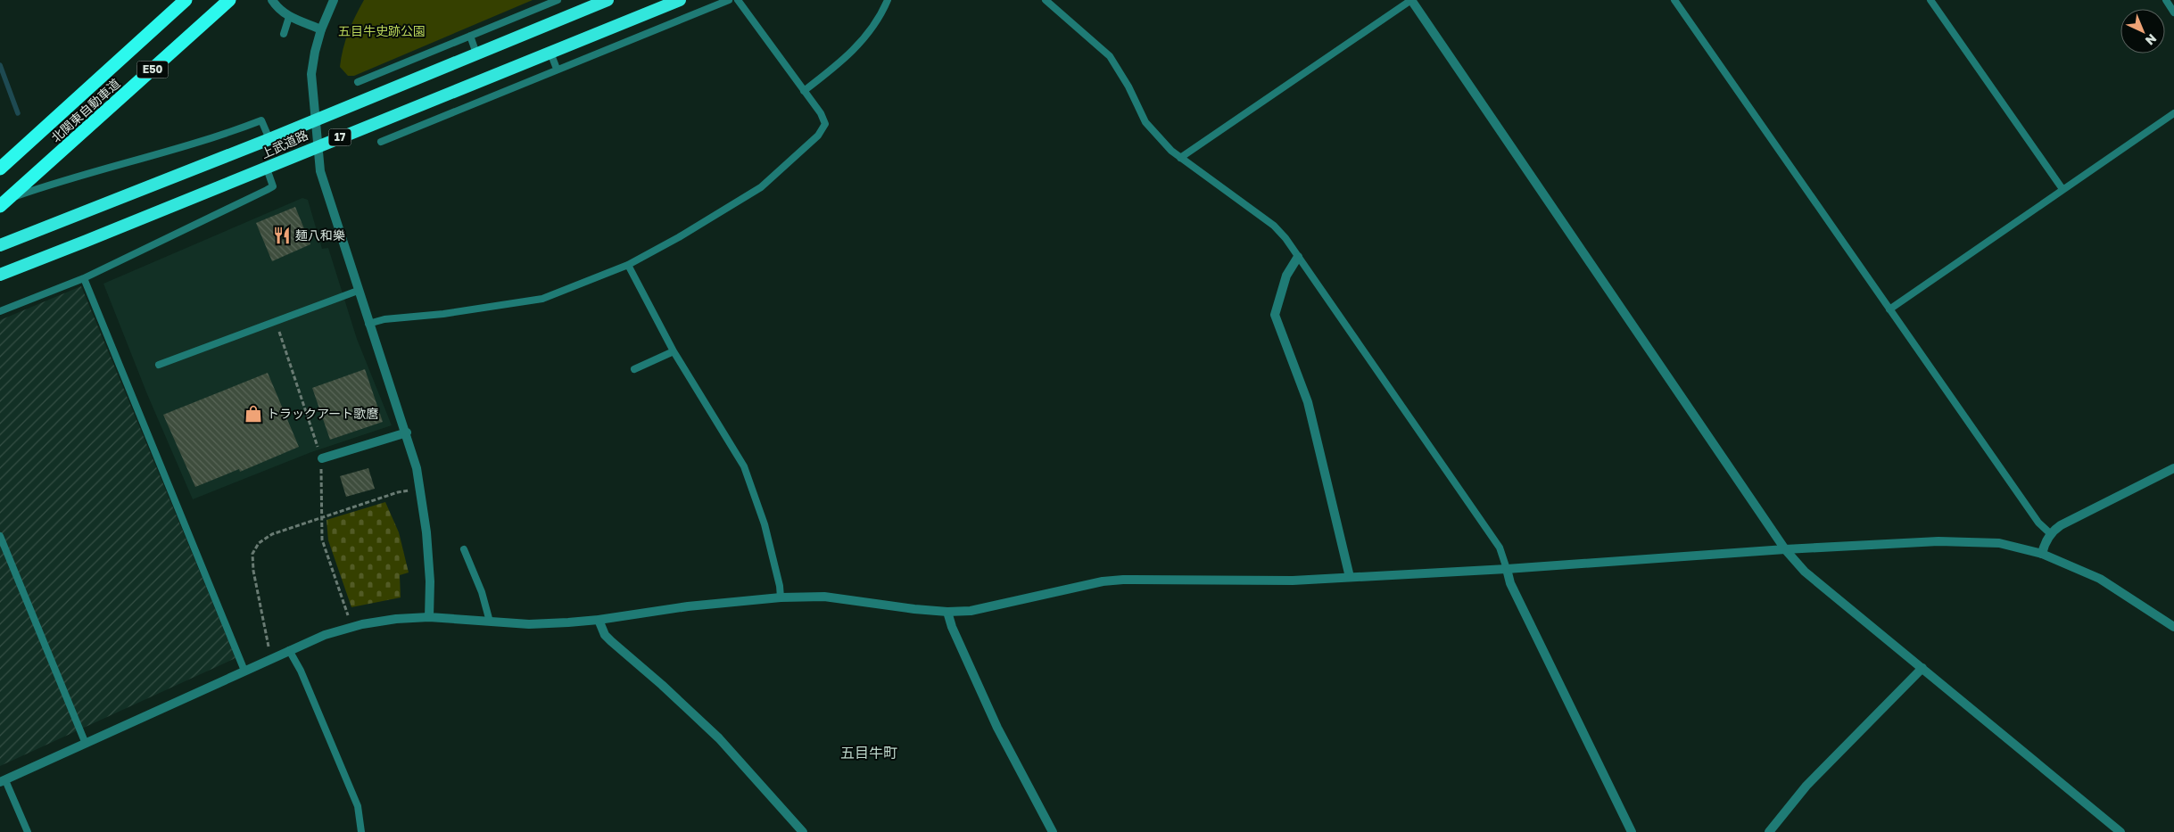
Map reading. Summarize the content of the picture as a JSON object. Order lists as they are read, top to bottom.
{
  "streets": {
    "highway": [
      "E50",
      "北関東自動車道",
      "17",
      "上武道路"
    ]
  },
  "districts": ["五目牛町"],
  "parks": ["五目牛史跡公園"],
  "places": {
    "restaurant": ["麺八和樂"],
    "shop": ["トラックアート歌麿"]
  },
  "north": "bottom right"
}
